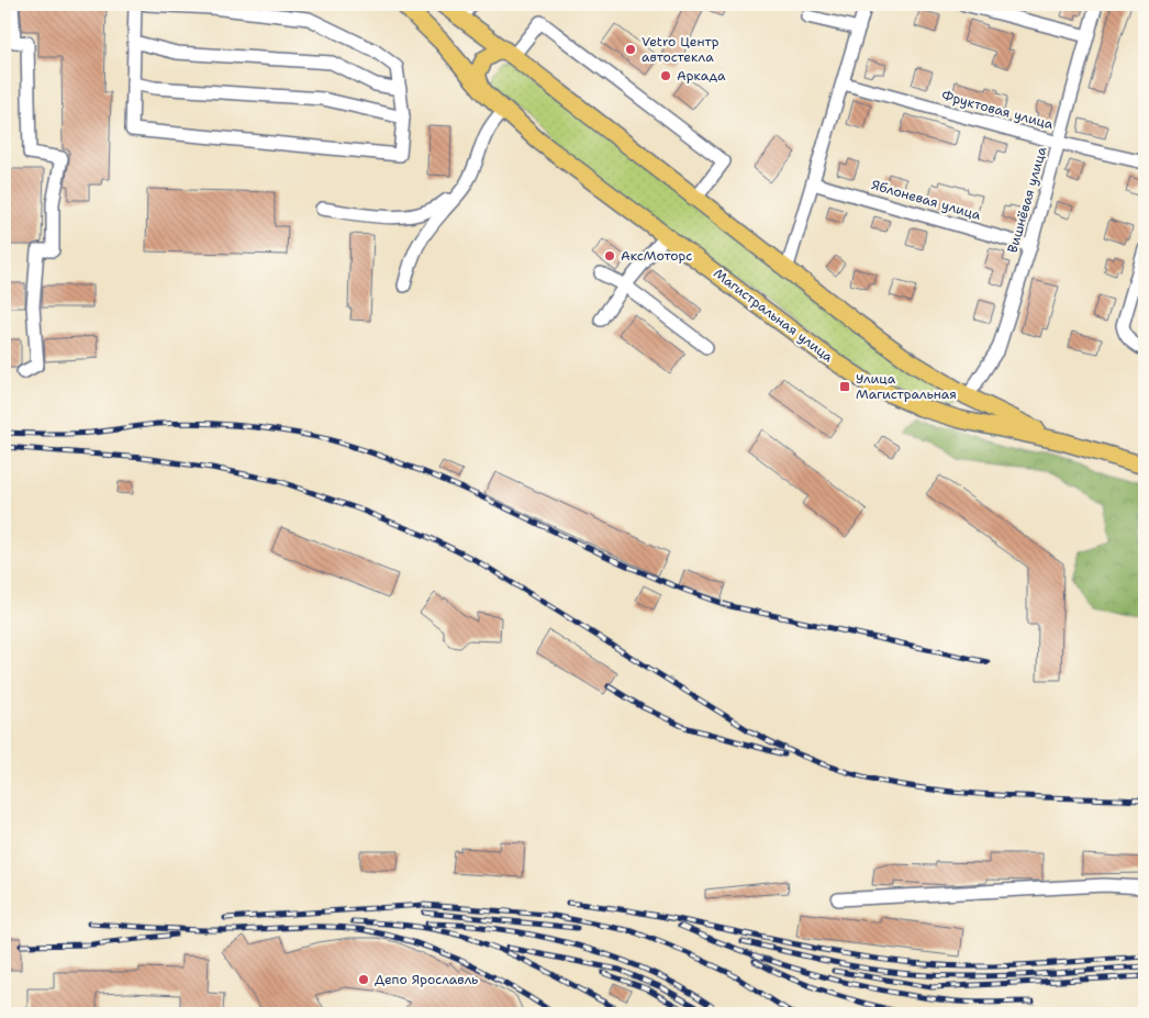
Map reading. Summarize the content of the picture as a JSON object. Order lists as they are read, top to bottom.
{
  "streets": {
    "main road": ["Магистральная улица"],
    "street": ["Фруктовая улица", "Яблоневая улица", "Вишнёвая улица"]
  },
  "crossings": [
    ["Фруктовая улица", "Вишнёвая улица"],
    ["Яблоневая улица", "Вишнёвая улица"],
    ["Вишнёвая улица", "Магистральная улица"]
  ],
  "places": {
    "other": [
      "Vetro Центр автостекла",
      "Аркада",
      "АксМоторс",
      "Депо Ярославль"
    ],
    "transit": ["Улица Магистральная"]
  }
}
